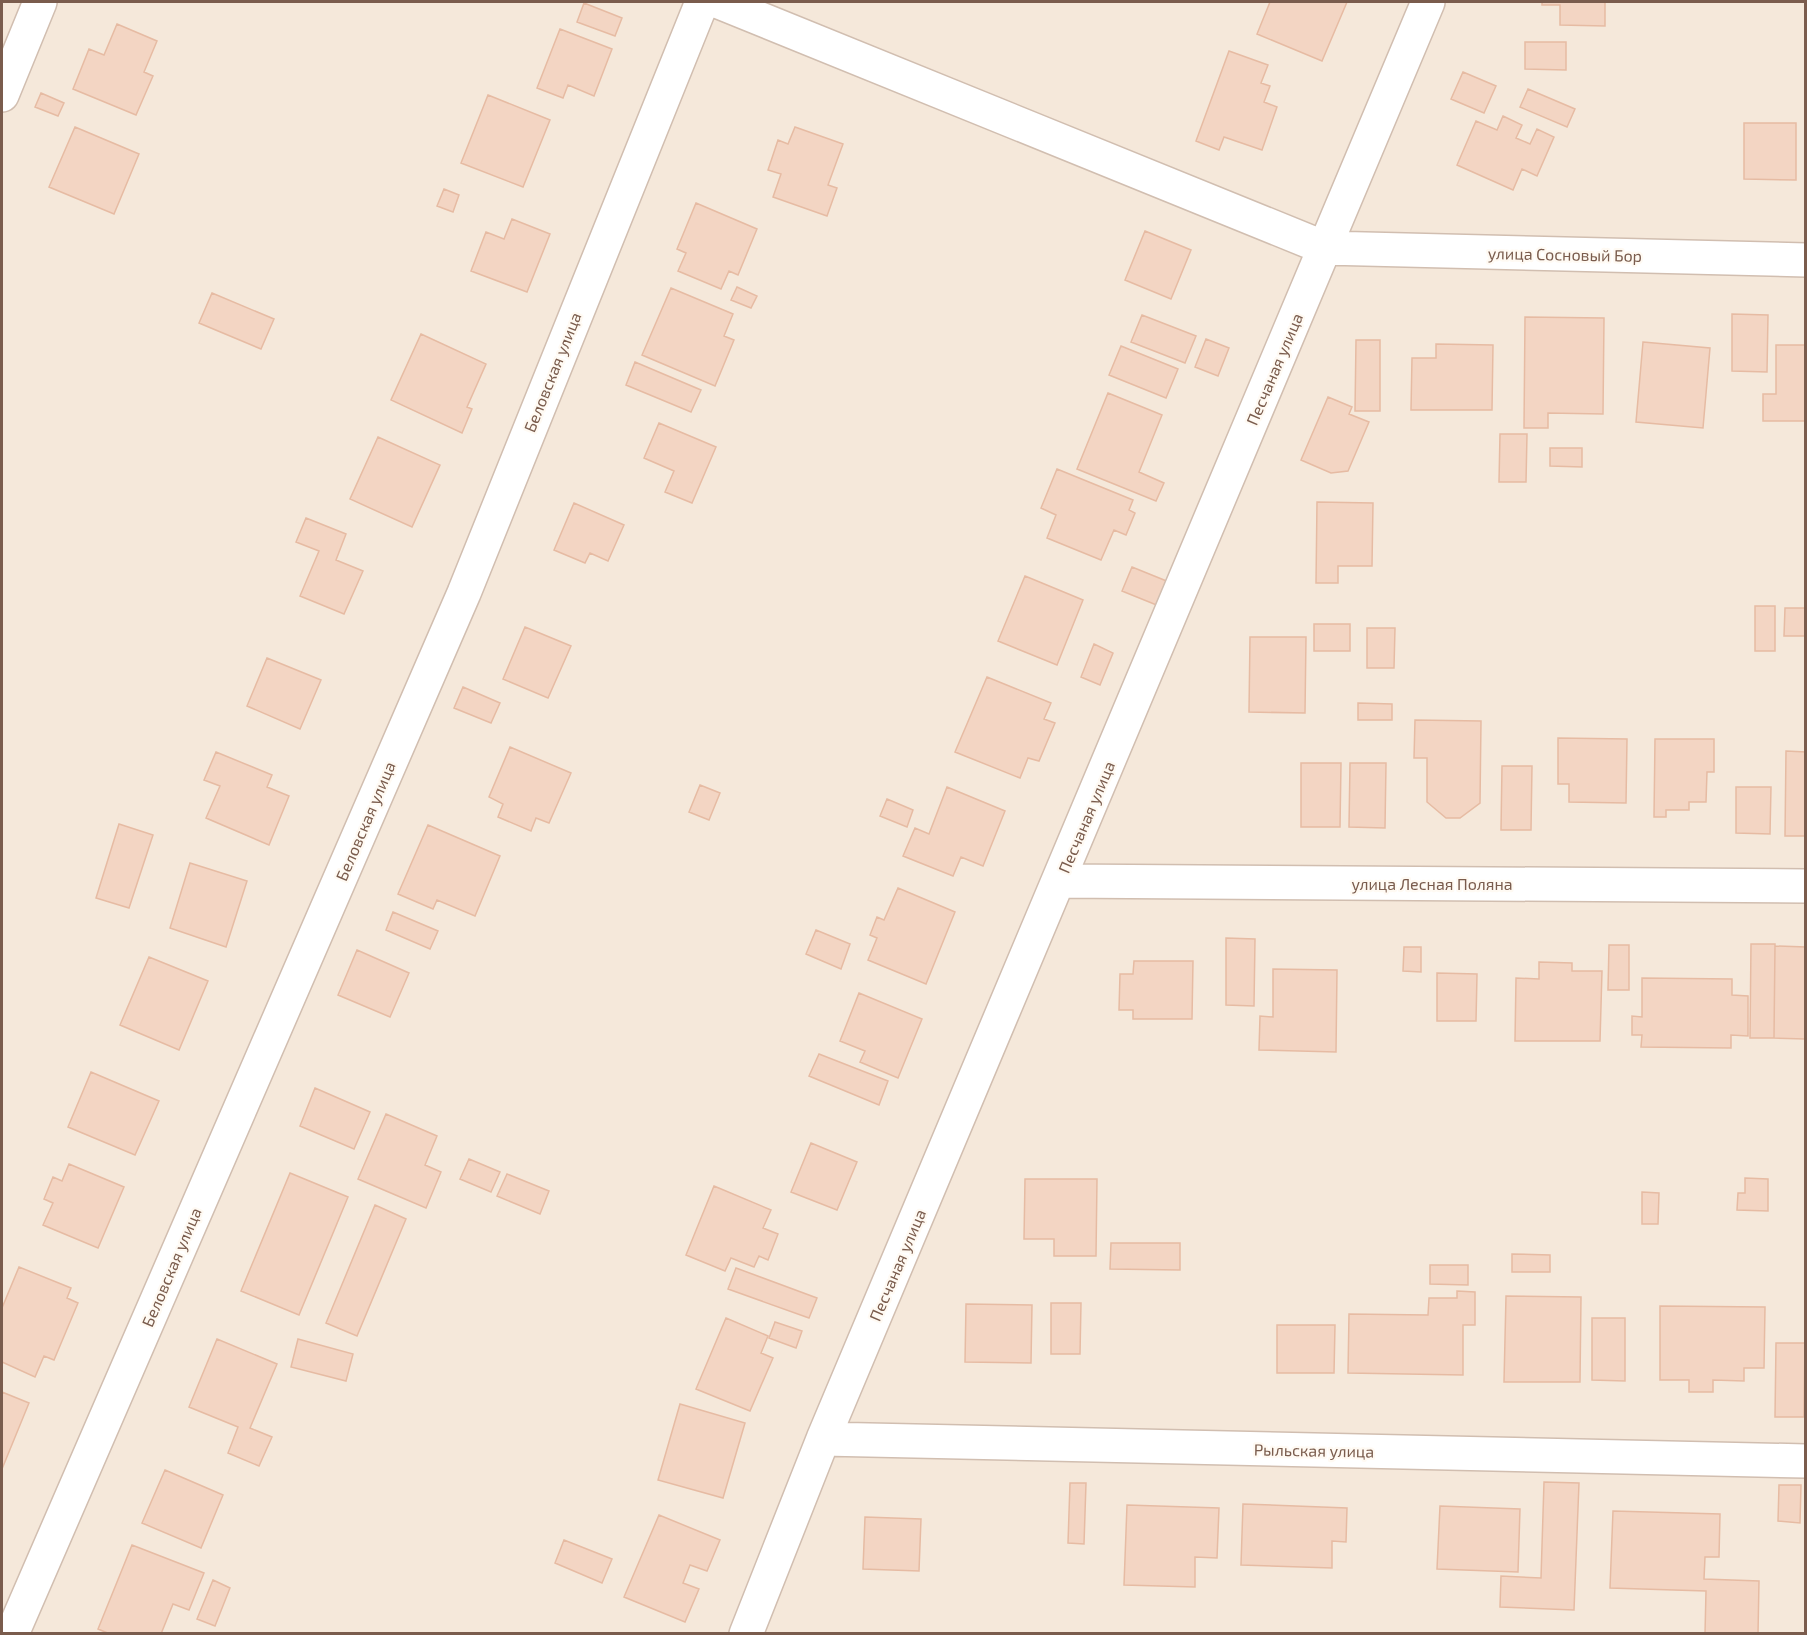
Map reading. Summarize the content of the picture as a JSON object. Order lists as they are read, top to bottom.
{
  "streets": {
    "street": [
      "улица Сосновый Бор",
      "Песчаная улица",
      "Беловская улица",
      "улица Лесная Поляна",
      "Рыльская улица"
    ]
  },
  "crossings": [
    ["улица Сосновый Бор", "Песчаная улица"],
    ["Песчаная улица", "улица Лесная Поляна"],
    ["Песчаная улица", "Рыльская улица"]
  ]
}
